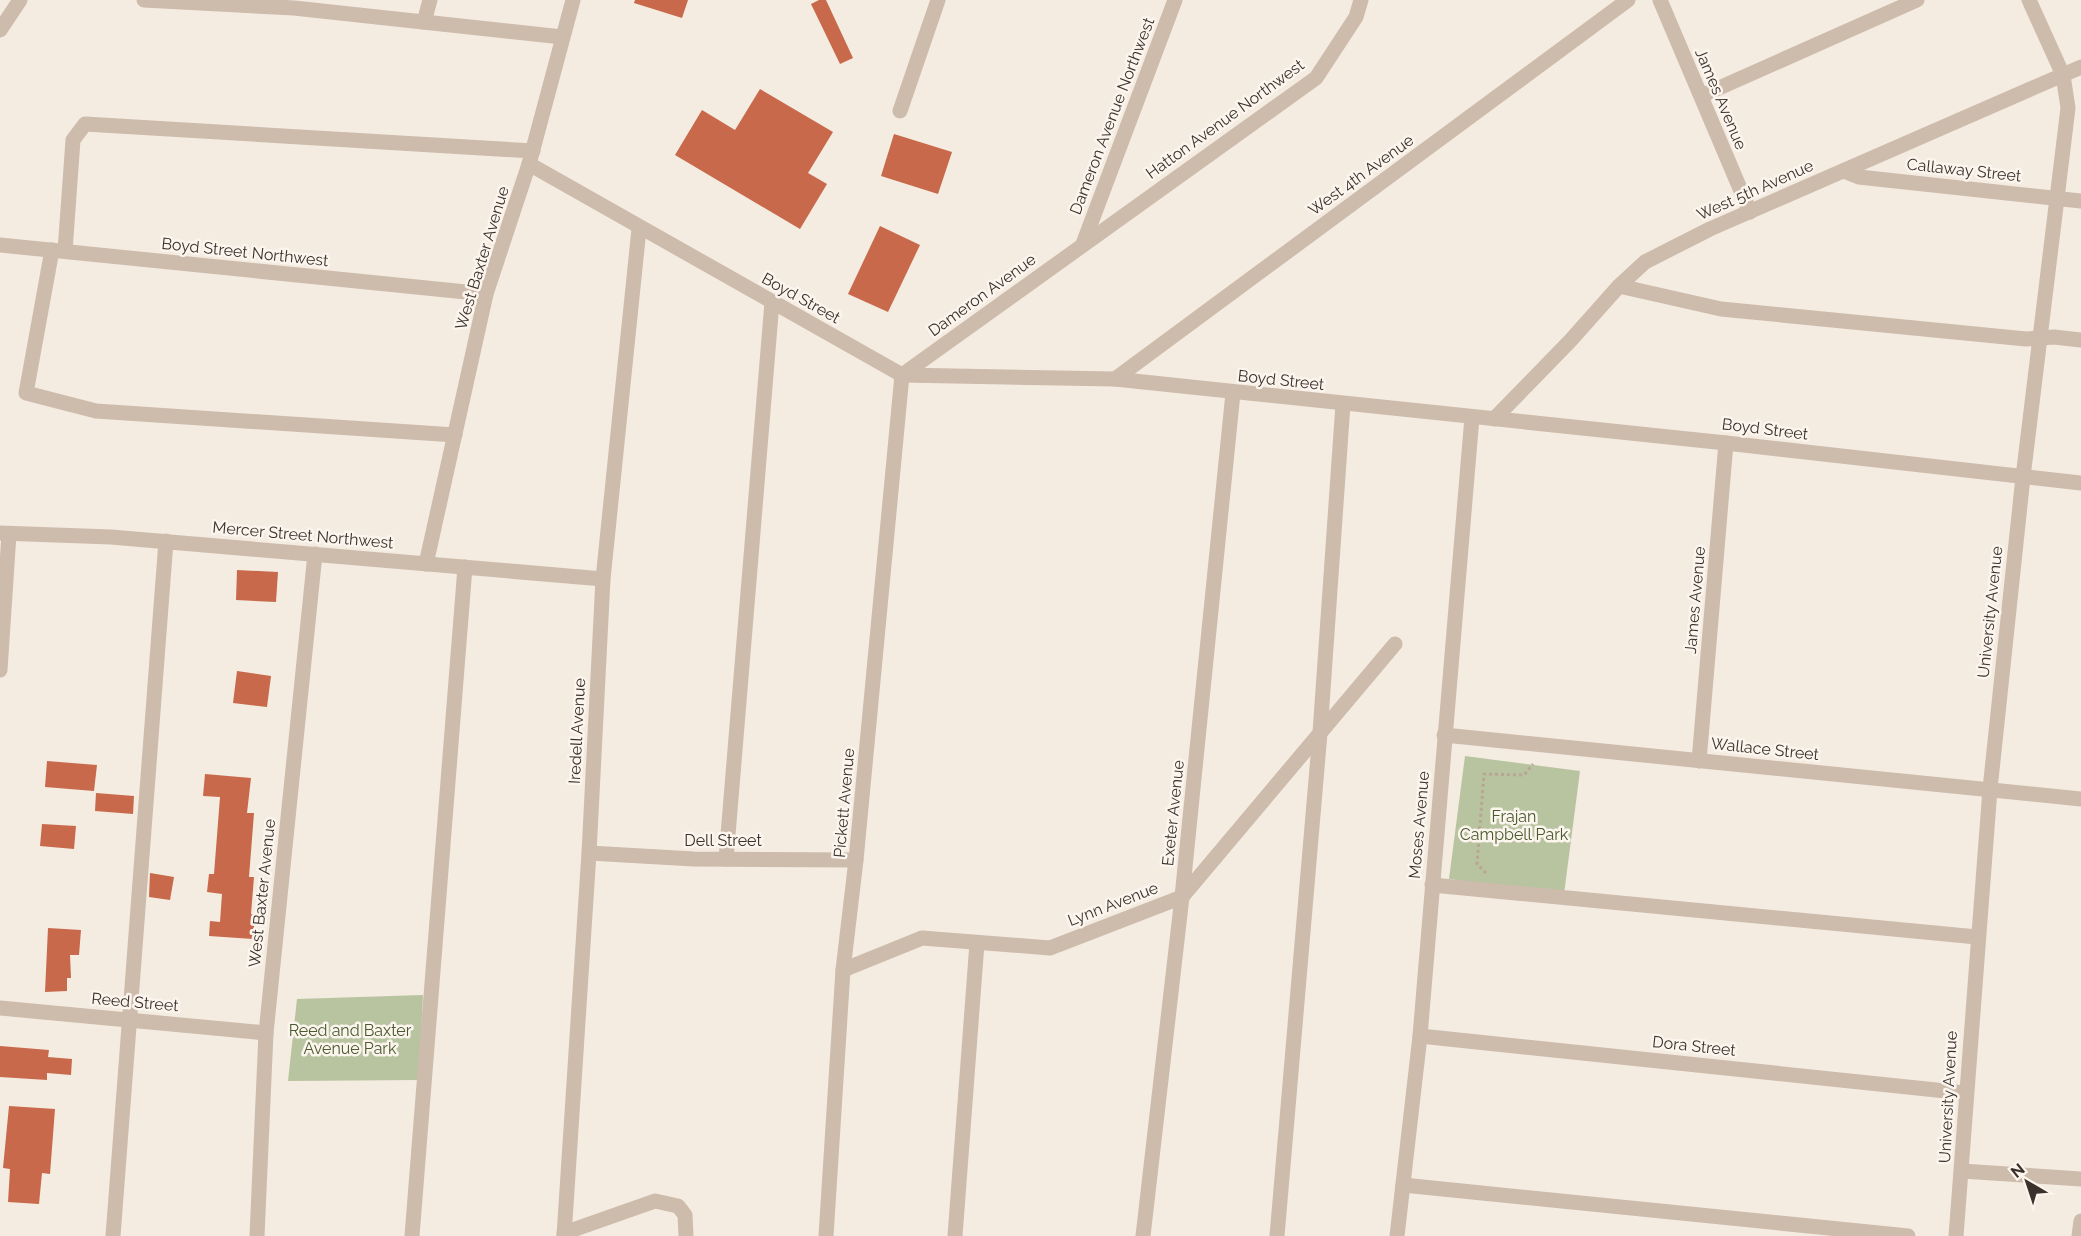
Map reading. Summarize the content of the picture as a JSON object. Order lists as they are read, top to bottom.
{
  "streets": {
    "street": [
      "James Avenue",
      "Dameron Avenue Northwest",
      "Hatton Avenue Northwest",
      "Callaway Street",
      "West 4th Avenue",
      "West 5th Avenue",
      "Boyd Street Northwest",
      "West Baxter Avenue",
      "Dameron Avenue",
      "Boyd Street",
      "Mercer Street Northwest",
      "University Avenue",
      "Iredell Avenue",
      "Wallace Street",
      "Pickett Avenue",
      "Exeter Avenue",
      "Moses Avenue",
      "Dell Street",
      "Lynn Avenue",
      "Reed Street",
      "Dora Street"
    ]
  },
  "crossings": [
    ["James Avenue", "West 5th Avenue"],
    ["James Avenue", "Boyd Street"],
    ["James Avenue", "Wallace Street"],
    ["Dameron Avenue Northwest", "Hatton Avenue Northwest"],
    ["Dameron Avenue Northwest", "Dameron Avenue"],
    ["Hatton Avenue Northwest", "Dameron Avenue"],
    ["Callaway Street", "West 5th Avenue"],
    ["Callaway Street", "University Avenue"],
    ["West 4th Avenue", "Boyd Street"],
    ["West 5th Avenue", "Boyd Street"],
    ["West 5th Avenue", "University Avenue"],
    ["Boyd Street Northwest", "West Baxter Avenue"],
    ["West Baxter Avenue", "Boyd Street"],
    ["West Baxter Avenue", "Mercer Street Northwest"],
    ["West Baxter Avenue", "Reed Street"],
    ["Dameron Avenue", "Boyd Street"],
    ["Dameron Avenue", "Pickett Avenue"],
    ["Boyd Street", "University Avenue"],
    ["Boyd Street", "Iredell Avenue"],
    ["Boyd Street", "Pickett Avenue"],
    ["Boyd Street", "Exeter Avenue"],
    ["Boyd Street", "Moses Avenue"],
    ["Mercer Street Northwest", "Iredell Avenue"],
    ["University Avenue", "Wallace Street"],
    ["University Avenue", "Dora Street"],
    ["Iredell Avenue", "Dell Street"],
    ["Wallace Street", "Moses Avenue"],
    ["Pickett Avenue", "Dell Street"],
    ["Pickett Avenue", "Lynn Avenue"],
    ["Exeter Avenue", "Lynn Avenue"],
    ["Moses Avenue", "Dora Street"]
  ],
  "parks": ["Frajan Campbell Park", "Reed and Baxter Avenue Park"],
  "north": "top left"
}
